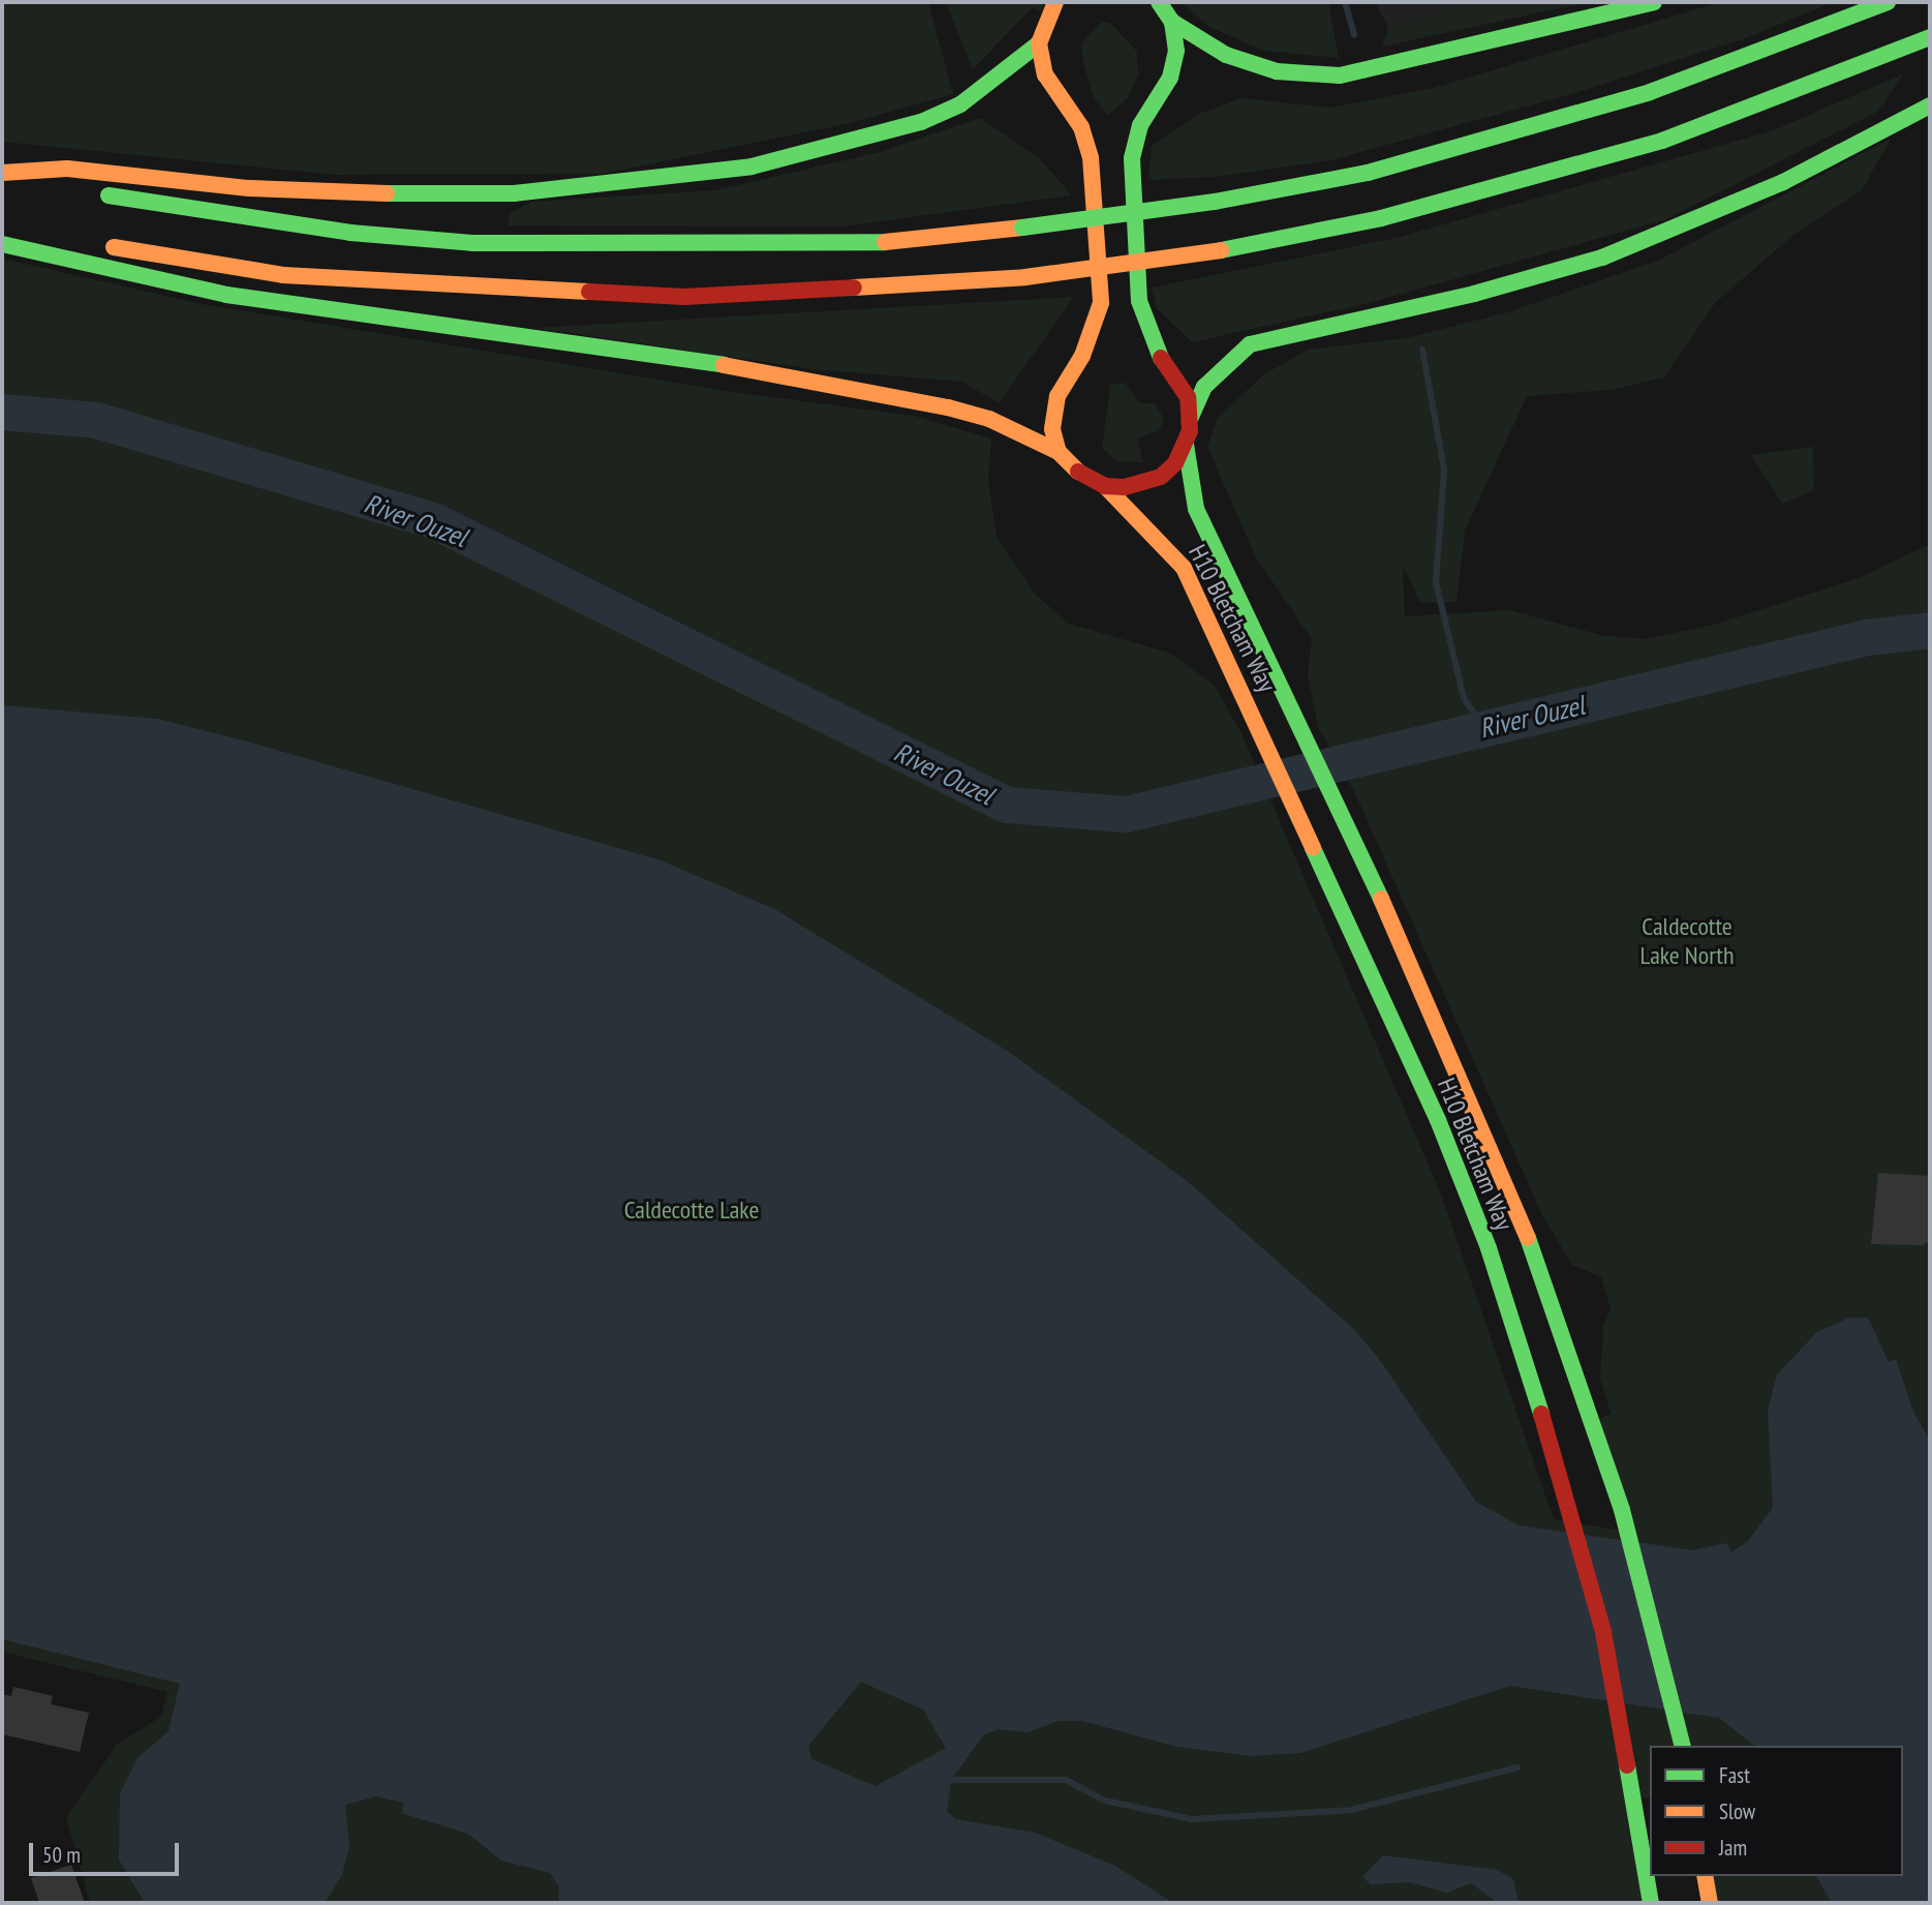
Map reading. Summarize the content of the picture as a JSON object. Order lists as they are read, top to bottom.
{
  "streets": {
    "highway": ["H10 Bletcham Way"]
  },
  "water": ["River Ouzel"],
  "parks": ["Caldecotte Lake North", "Caldecotte Lake"],
  "legend": ["Fast", "Slow", "Jam"],
  "scale_bar": "50 m"
}
